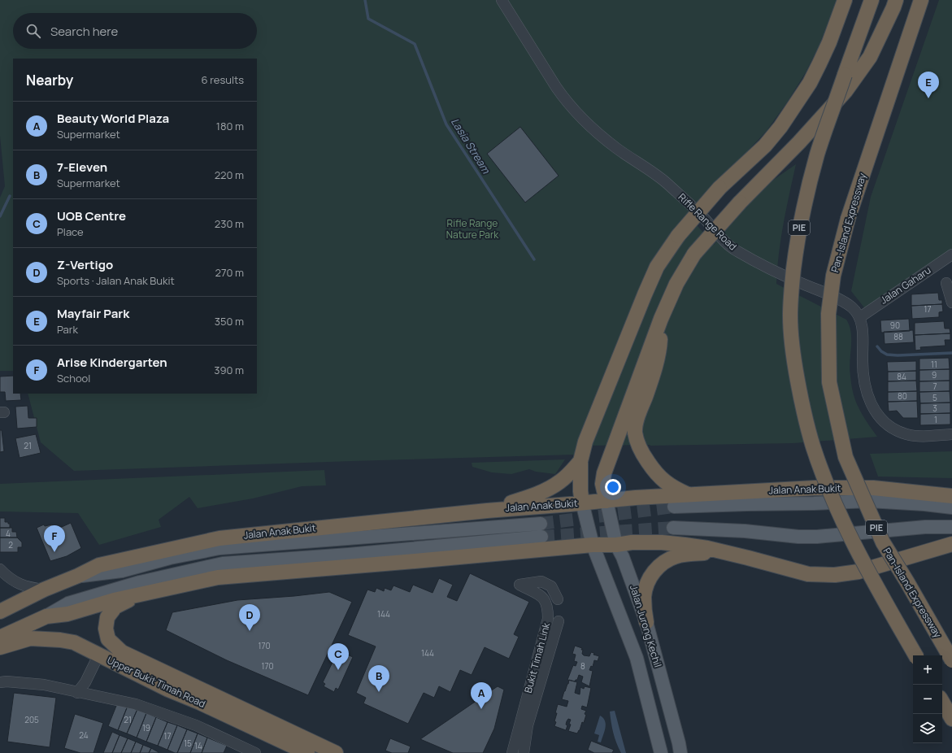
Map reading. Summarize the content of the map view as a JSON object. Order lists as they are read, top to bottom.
{
  "streets": {
    "highway": [
      "Pan-Island Expressway",
      "PIE",
      "Jalan Anak Bukit",
      "Upper Bukit Timah Road"
    ],
    "main road": ["Jalan Jurong Kechil"],
    "street": ["Rifle Range Road", "Jalan Gaharu", "Bukit Timah Link"]
  },
  "crossings": [
    ["Rifle Range Road", "Jalan Gaharu"],
    ["Jalan Anak Bukit", "Jalan Jurong Kechil"]
  ],
  "water": ["Lasia Stream"],
  "parks": ["Rifle Range Nature Park"],
  "house_numbers": [
    "17",
    "90",
    "88",
    "11",
    "9",
    "84",
    "7",
    "80",
    "5",
    "3",
    "1",
    "21",
    "4",
    "2",
    "144",
    "170",
    "144",
    "170",
    "8",
    "205",
    "21",
    "19",
    "24",
    "17",
    "15",
    "14"
  ],
  "page": {
    "search": "Search here",
    "heading": ["Nearby", "6 results"],
    "pins": [
      "E",
      "F",
      "D",
      "C",
      "B",
      "A"
    ],
    "list": [
      {
        "mark": "A",
        "name": "Beauty World Plaza",
        "note": "Supermarket",
        "value": "180 m"
      },
      {
        "mark": "B",
        "name": "7-Eleven",
        "note": "Supermarket",
        "value": "220 m"
      },
      {
        "mark": "C",
        "name": "UOB Centre",
        "note": "Place",
        "value": "230 m"
      },
      {
        "mark": "D",
        "name": "Z-Vertigo",
        "note": "Sports · Jalan Anak Bukit",
        "value": "270 m"
      },
      {
        "mark": "E",
        "name": "Mayfair Park",
        "note": "Park",
        "value": "350 m"
      },
      {
        "mark": "F",
        "name": "Arise Kindergarten",
        "note": "School",
        "value": "390 m"
      }
    ],
    "map_buttons": ["+", "−"]
  }
}
